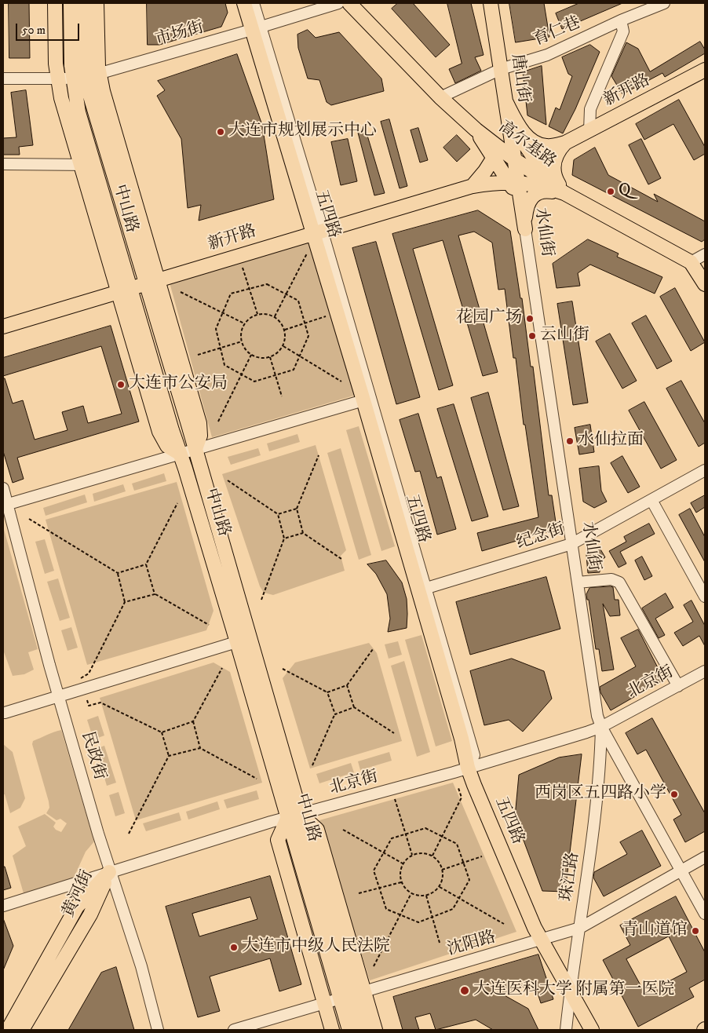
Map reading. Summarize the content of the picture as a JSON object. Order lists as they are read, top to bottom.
{
  "streets": {
    "main road": [
      "唐山街",
      "新开路",
      "高尔基路",
      "中山路",
      "五四路",
      "水仙街",
      "黄河街"
    ],
    "street": [
      "育仁巷",
      "市场街",
      "纪念街",
      "北京街",
      "民政街",
      "珠江路",
      "沈阳路"
    ]
  },
  "crossings": [
    ["育仁巷", "唐山街"],
    ["育仁巷", "高尔基路"],
    ["市场街", "中山路"],
    ["市场街", "五四路"],
    ["唐山街", "高尔基路"],
    ["唐山街", "水仙街"],
    ["新开路", "高尔基路"],
    ["新开路", "中山路"],
    ["新开路", "五四路"],
    ["新开路", "水仙街"],
    ["高尔基路", "水仙街"],
    ["中山路", "北京街"],
    ["中山路", "沈阳路"],
    ["五四路", "纪念街"],
    ["五四路", "北京街"],
    ["五四路", "珠江路"],
    ["五四路", "沈阳路"],
    ["水仙街", "纪念街"],
    ["水仙街", "北京街"],
    ["水仙街", "珠江路"],
    ["水仙街", "沈阳路"],
    ["北京街", "民政街"],
    ["北京街", "珠江路"],
    ["北京街", "黄河街"],
    ["民政街", "黄河街"],
    ["珠江路", "沈阳路"]
  ],
  "places": [
    "大连市规划展示中心",
    "Q",
    "花园广场",
    "云山街",
    "大连市公安局",
    "水仙拉面",
    "西岗区五四路小学",
    "青山道馆",
    "大连市中级人民法院",
    "大连医科大学 附属第一医院"
  ],
  "scale_bar": "50 m"
}
